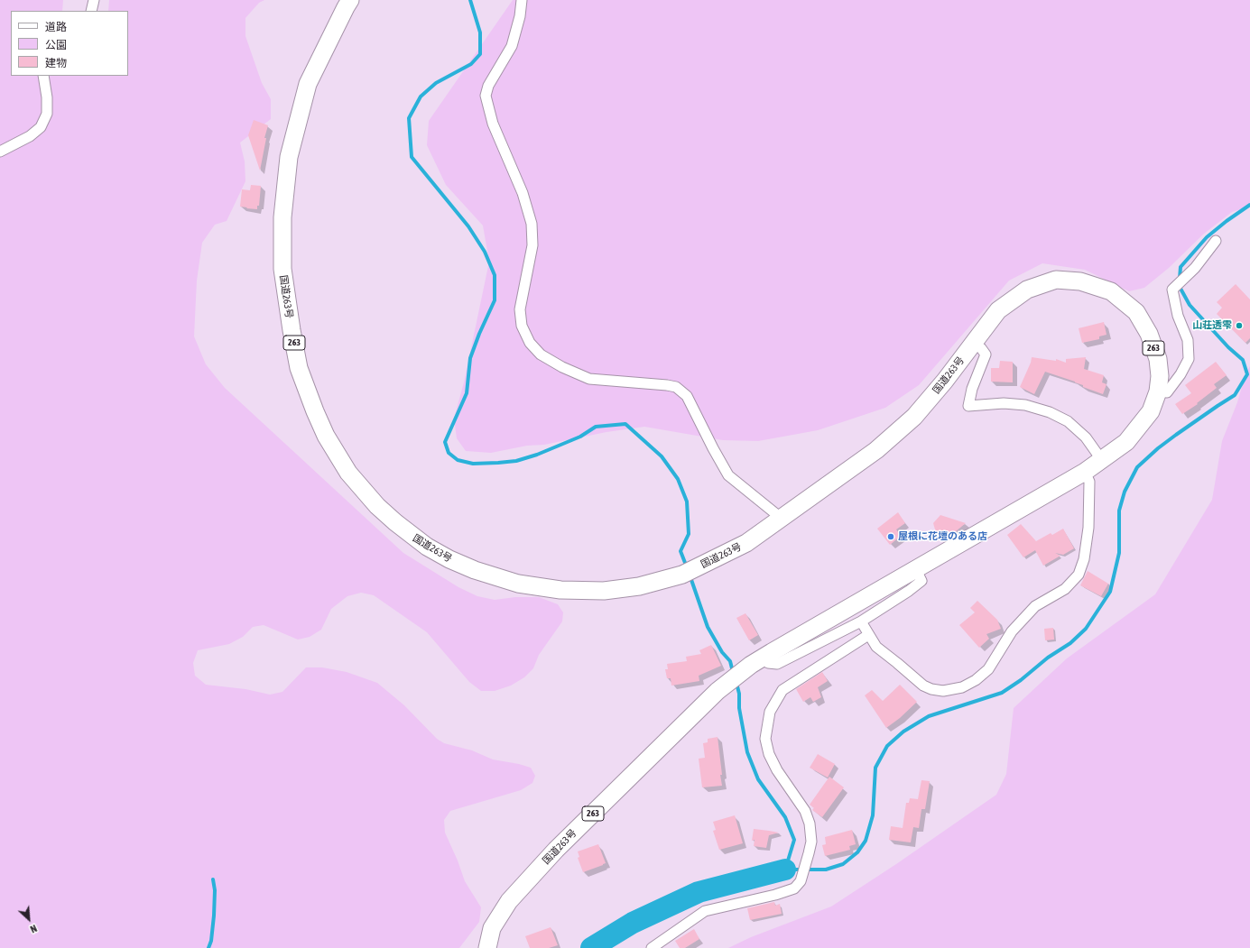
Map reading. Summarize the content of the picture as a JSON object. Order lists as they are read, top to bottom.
{
  "streets": {
    "highway": ["国道263号", "263"]
  },
  "places": ["山荘透雫", "屋根に花壇のある店"],
  "legend": ["道路", "公園", "建物"],
  "north": "bottom right"
}
